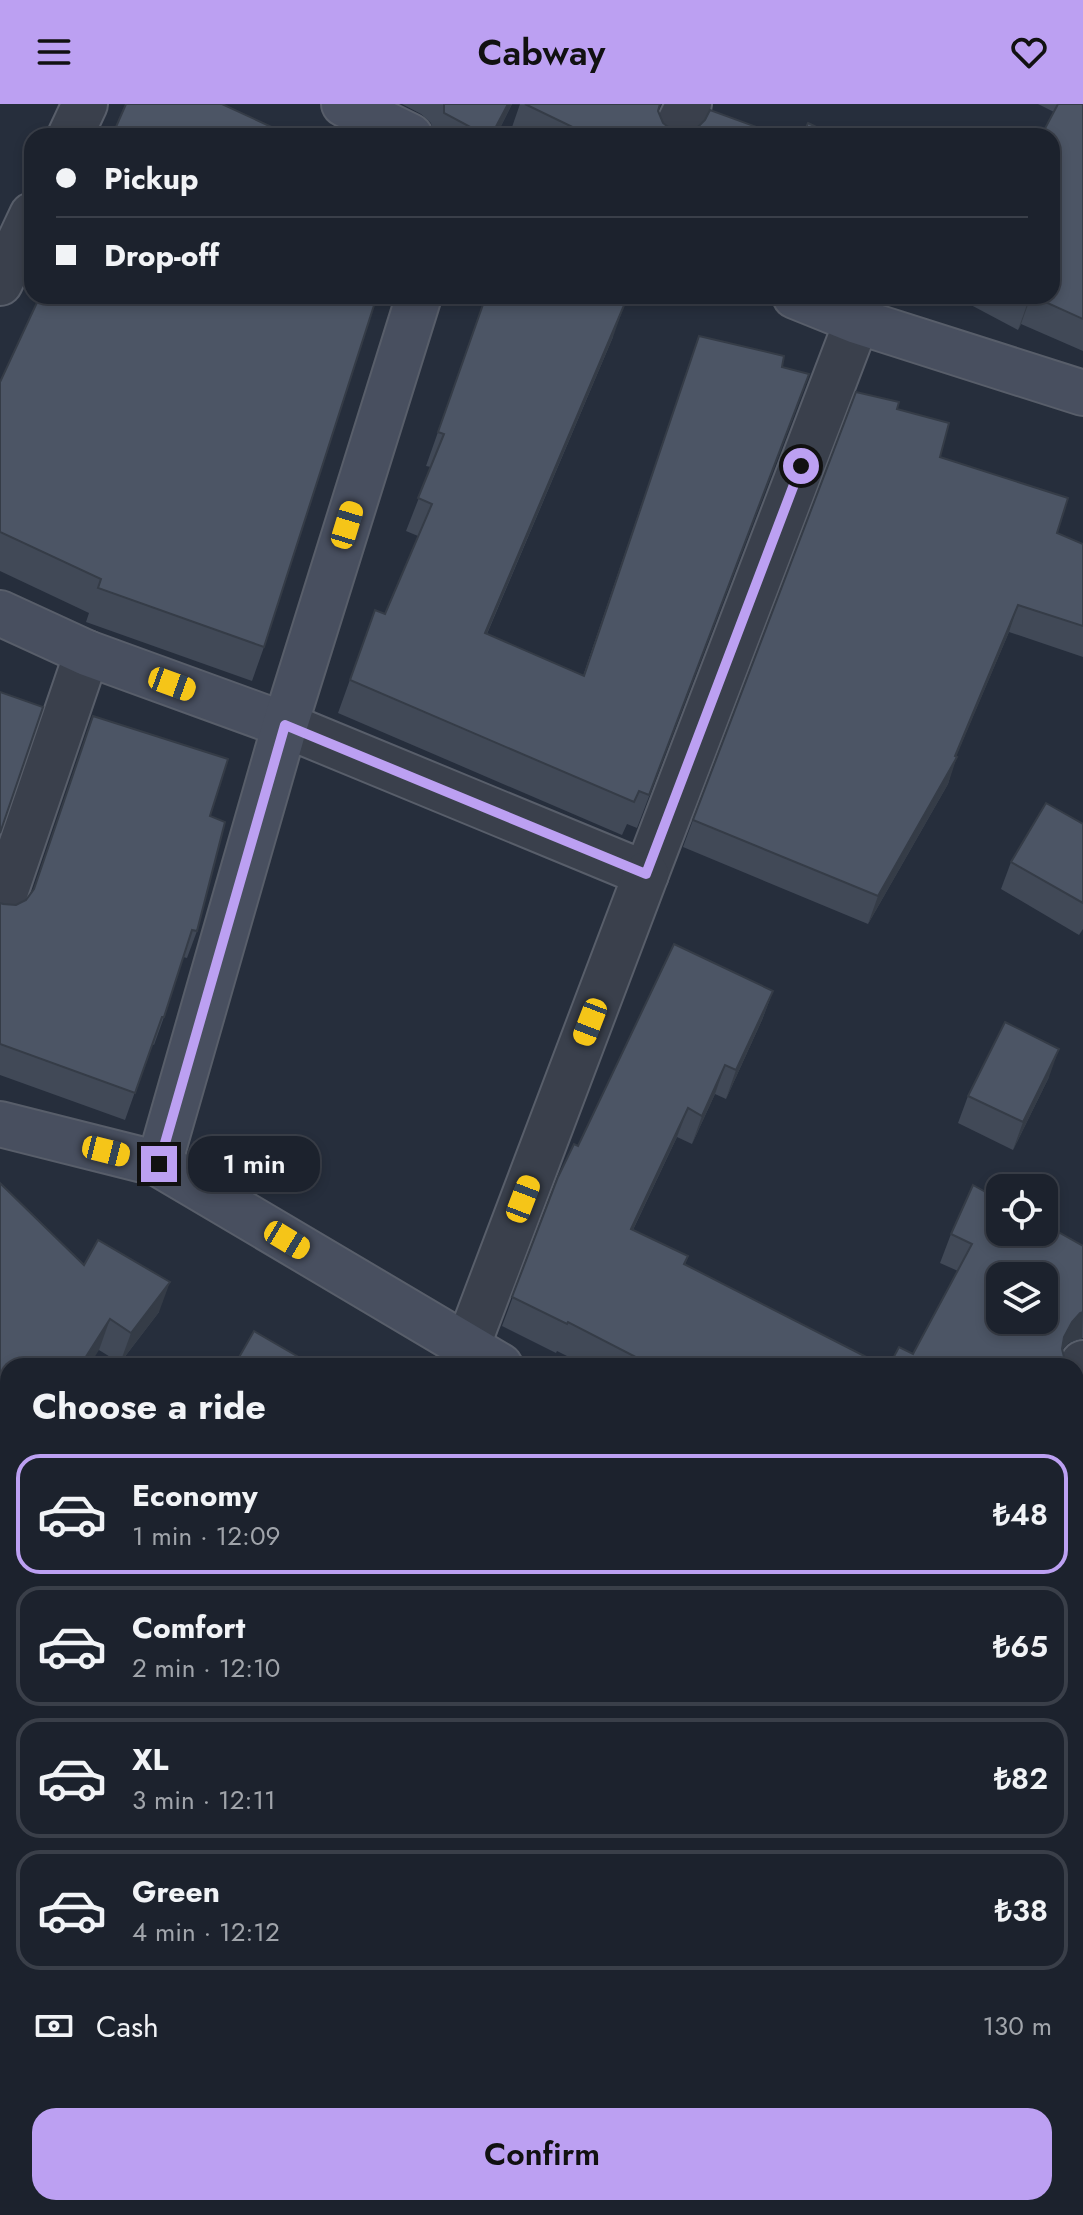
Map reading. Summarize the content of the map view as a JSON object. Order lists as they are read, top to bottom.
{
  "page": {
    "header": "Cabway",
    "banner": ["Pickup", "Drop-off"],
    "bubble": "1 min",
    "heading": "Choose a ride",
    "list": [
      {
        "name": "Economy",
        "note": "1 min · 12:09",
        "value": "₺48"
      },
      {
        "name": "Comfort",
        "note": "2 min · 12:10",
        "value": "₺65"
      },
      {
        "name": "XL",
        "note": "3 min · 12:11",
        "value": "₺82"
      },
      {
        "name": "Green",
        "note": "4 min · 12:12",
        "value": "₺38"
      }
    ],
    "pay": ["Cash", "130 m"],
    "buttons": "Confirm"
  }
}
